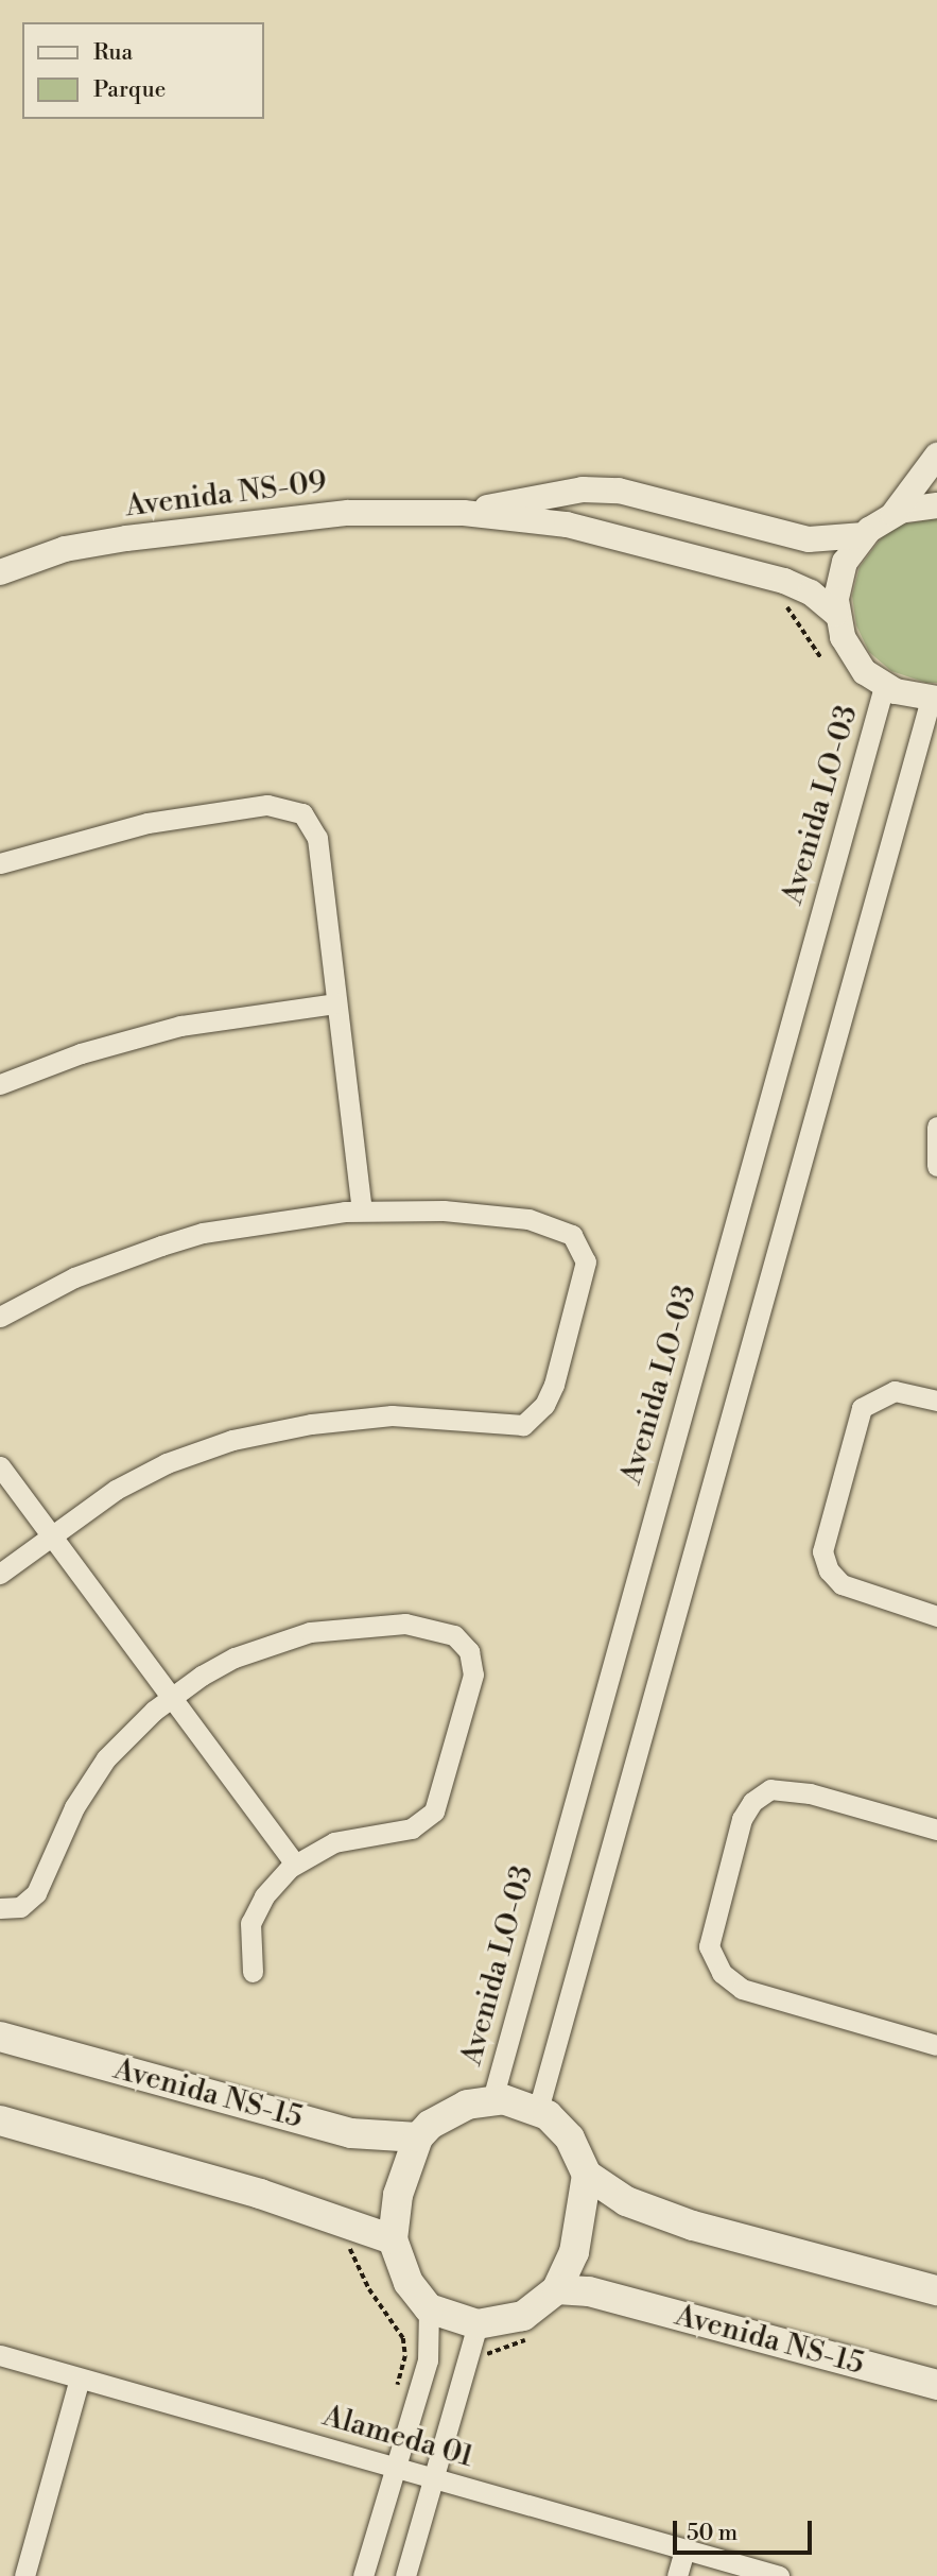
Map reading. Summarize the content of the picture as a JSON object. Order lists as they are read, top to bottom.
{
  "streets": {
    "main road": ["Avenida NS-15"],
    "street": ["Avenida NS-09", "Avenida LO-03", "Alameda 01"]
  },
  "crossings": [
    ["Avenida LO-03", "Avenida NS-15"]
  ],
  "legend": ["Rua", "Parque"],
  "scale_bar": "50 m"
}
